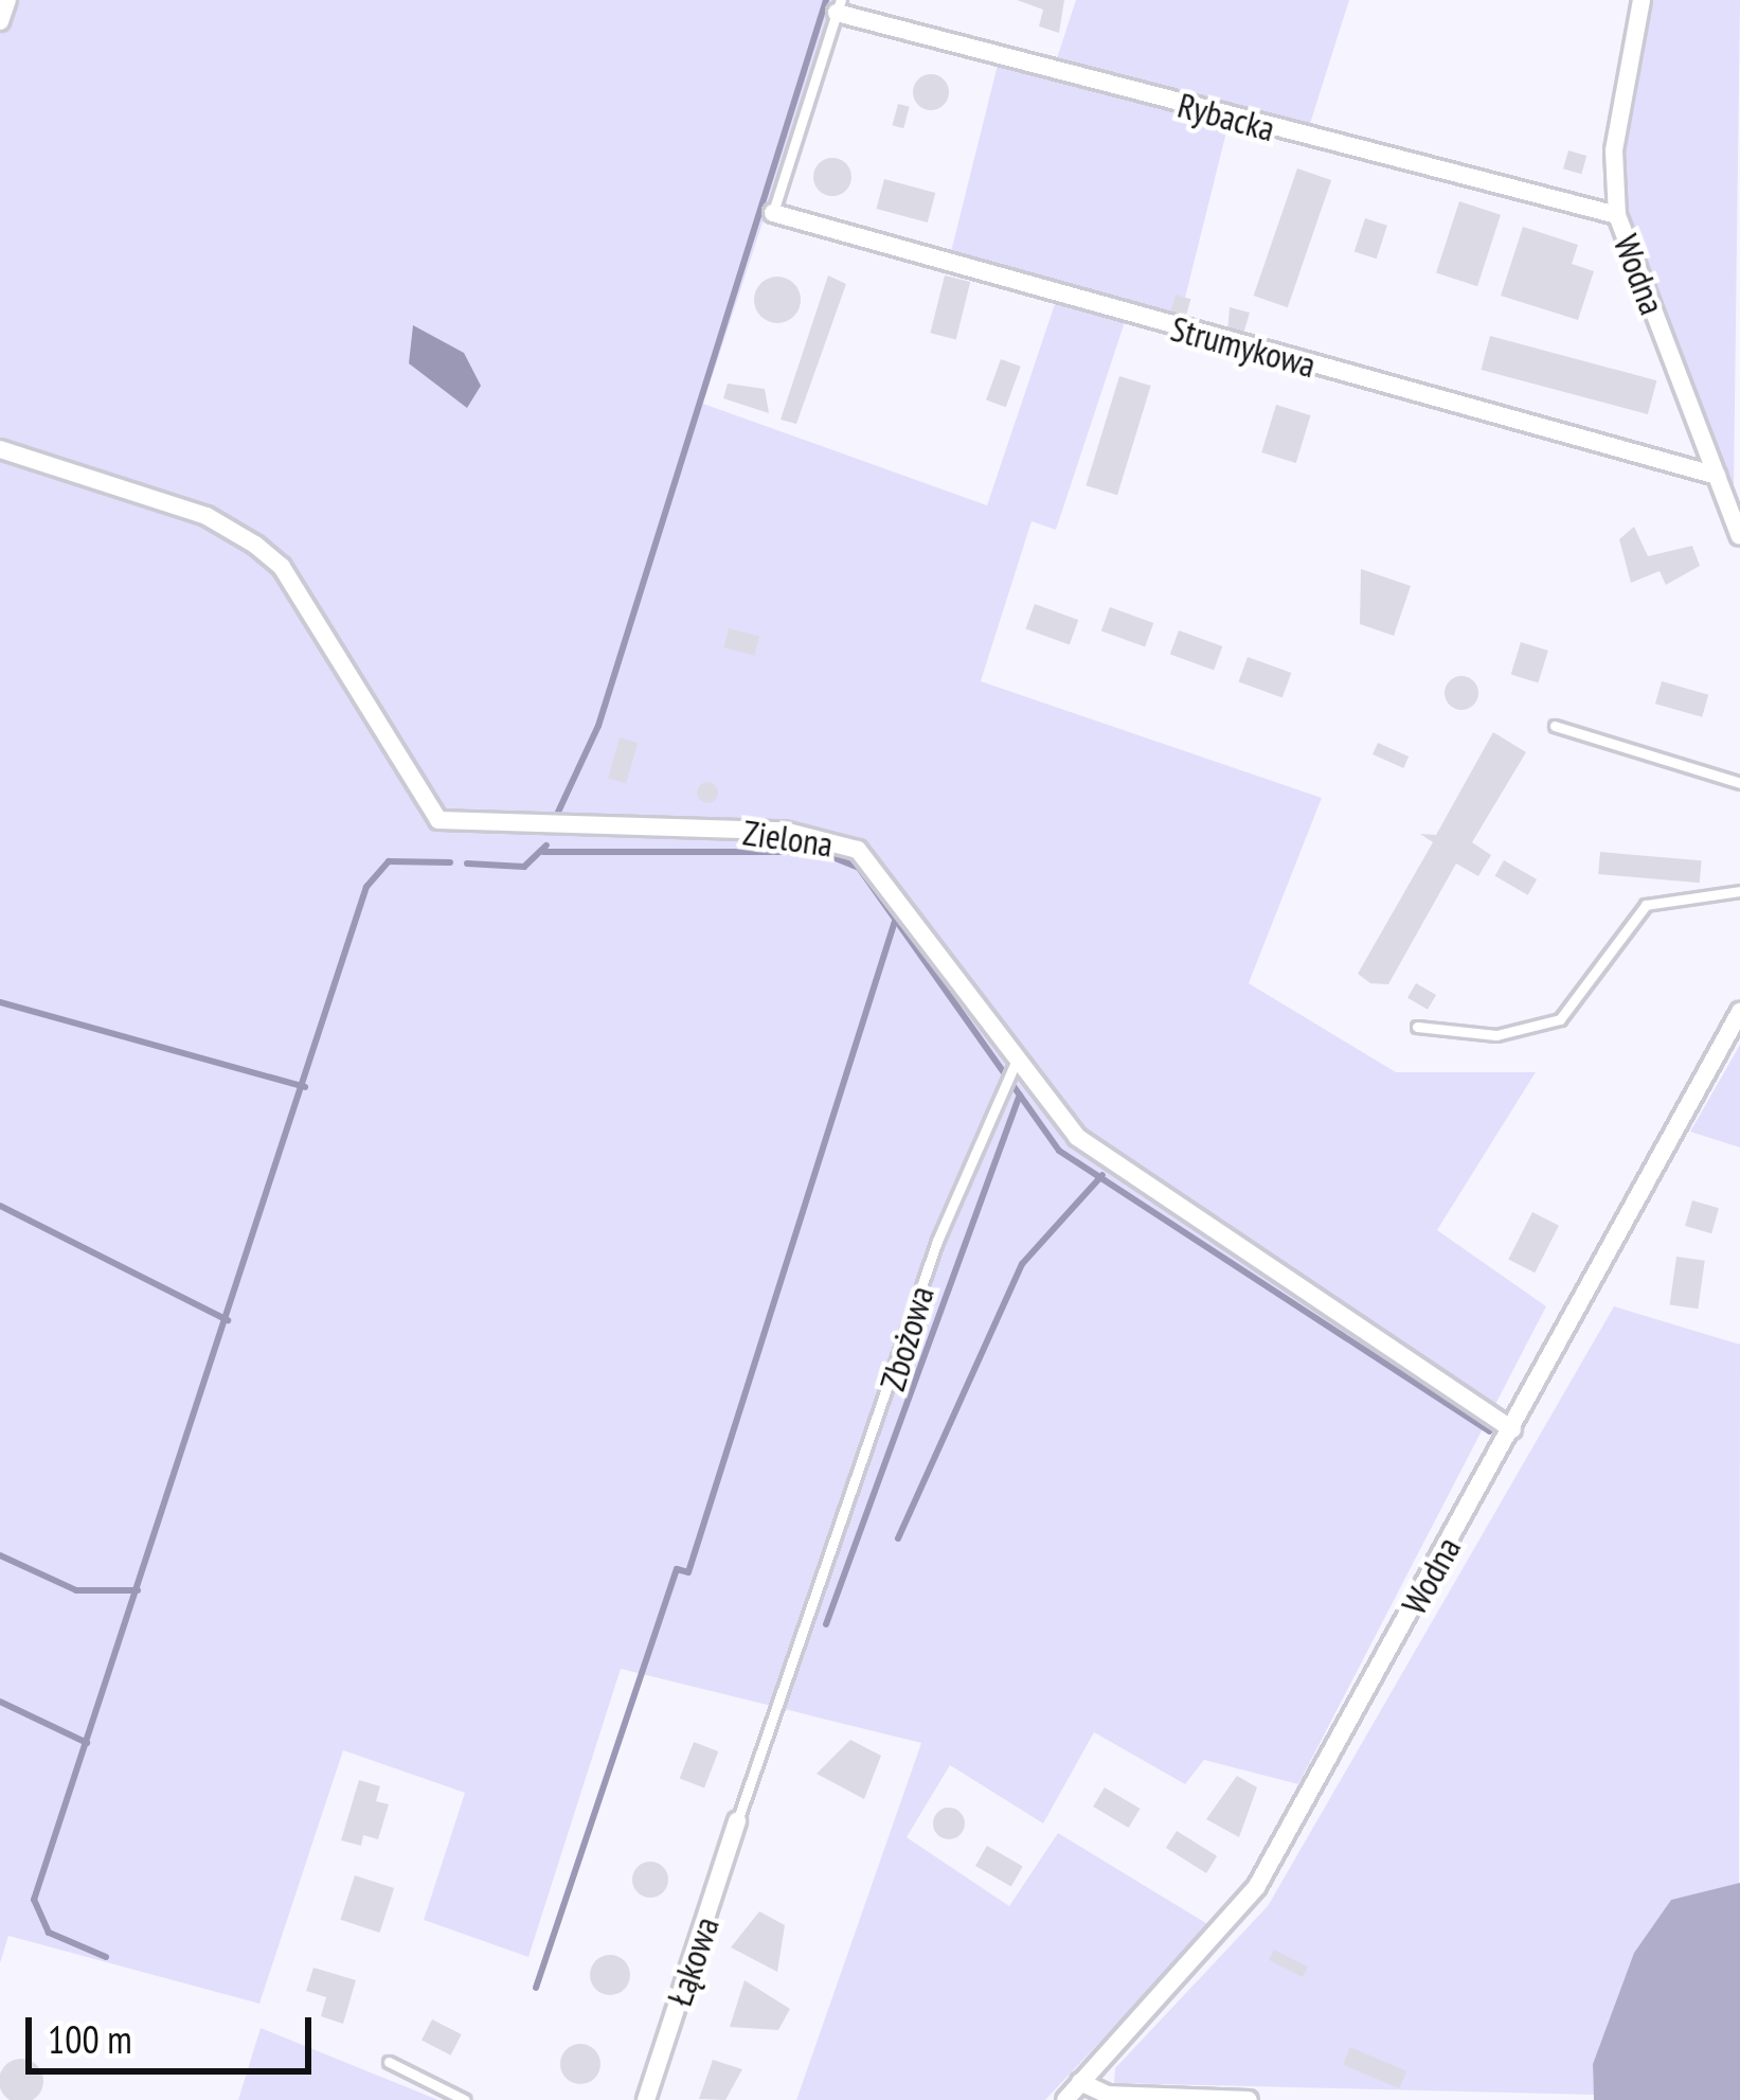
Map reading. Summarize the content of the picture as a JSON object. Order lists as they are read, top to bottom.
{
  "streets": {
    "street": [
      "Rybacka",
      "Wodna",
      "Strumykowa",
      "Zielona",
      "Łąkowa"
    ],
    "lane": ["Zbożowa"]
  },
  "crossings": [
    ["Rybacka", "Wodna"],
    ["Wodna", "Strumykowa"],
    ["Wodna", "Zielona"],
    ["Zielona", "Zbożowa"],
    ["Zbożowa", "Łąkowa"]
  ],
  "scale_bar": "100 m"
}
